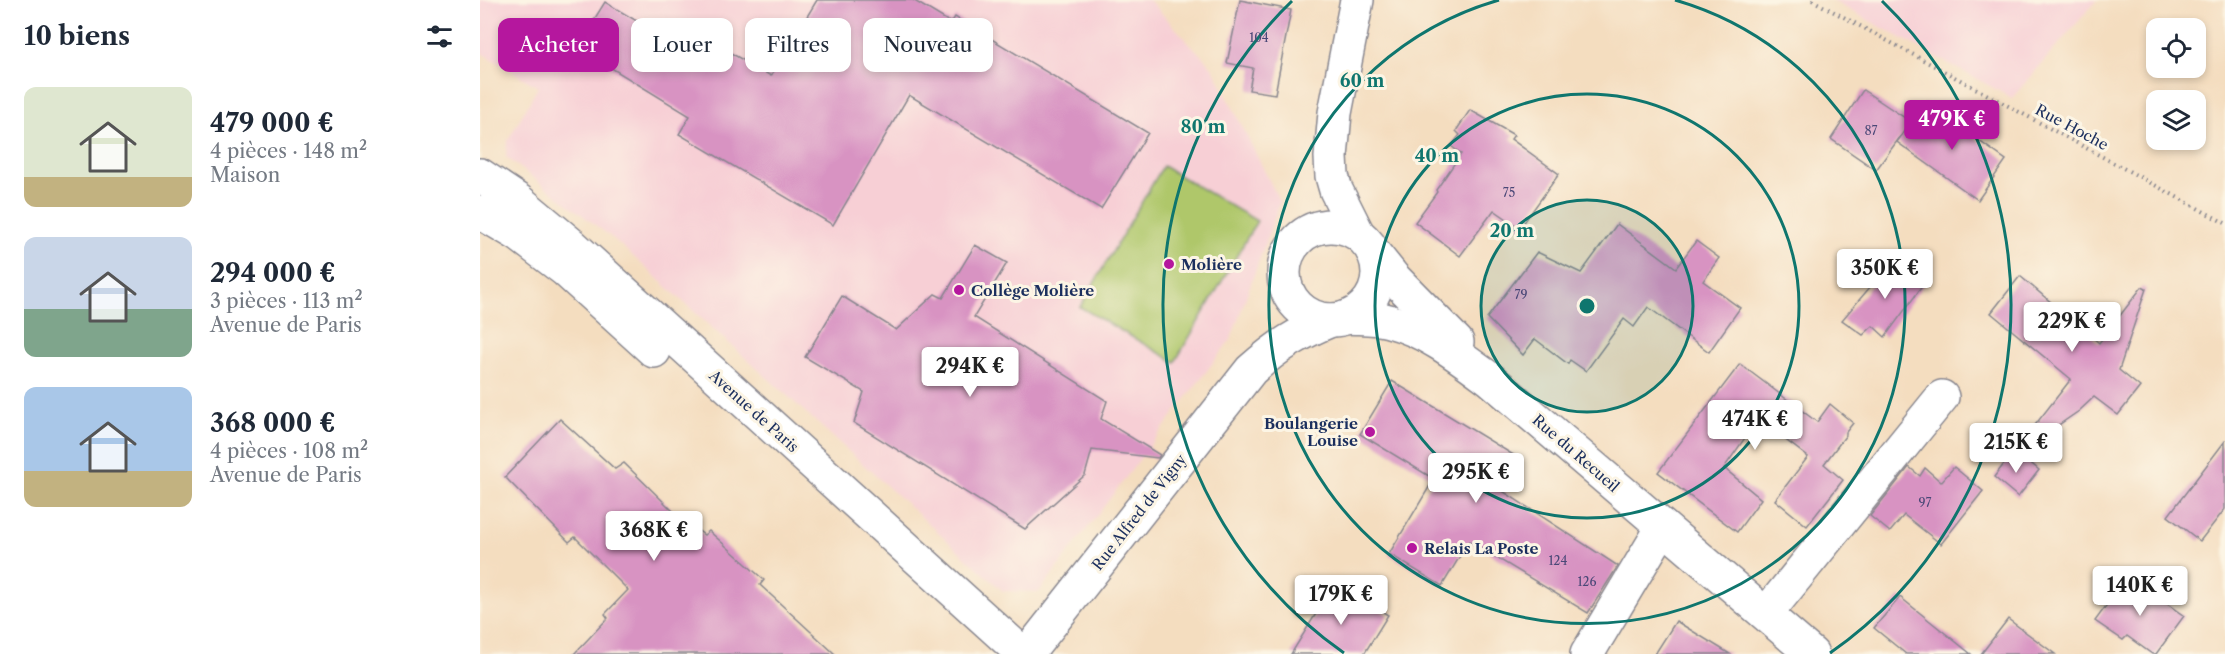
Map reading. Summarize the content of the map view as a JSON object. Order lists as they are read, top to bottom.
{
  "streets": {
    "street": ["Avenue de Paris", "Rue du Recueil", "Rue Alfred de Vigny"],
    "path": ["Rue Hoche"]
  },
  "crossings": [
    ["Avenue de Paris", "Rue Alfred de Vigny"],
    ["Rue du Recueil", "Rue Alfred de Vigny"]
  ],
  "places": [
    "Molière",
    "Collège Molière",
    "Boulangerie Louise",
    "Relais La Poste"
  ],
  "house_numbers": [
    "104",
    "87",
    "75",
    "79",
    "97",
    "124",
    "126"
  ],
  "page": {
    "heading": "10 biens",
    "chip": [
      "Acheter",
      "Louer",
      "Filtres",
      "Nouveau"
    ],
    "list": [
      {
        "name": "479 000 €",
        "note": "4 pièces · 148 m² · Maison"
      },
      {
        "name": "294 000 €",
        "note": "3 pièces · 113 m² · Avenue de Paris"
      },
      {
        "name": "368 000 €",
        "note": "4 pièces · 108 m² · Avenue de Paris"
      }
    ],
    "price": [
      "479K €",
      "350K €",
      "229K €",
      "294K €",
      "474K €",
      "215K €",
      "295K €",
      "368K €",
      "140K €",
      "179K €"
    ]
  },
  "rings": [
    "60 m",
    "80 m",
    "40 m",
    "20 m"
  ]
}
